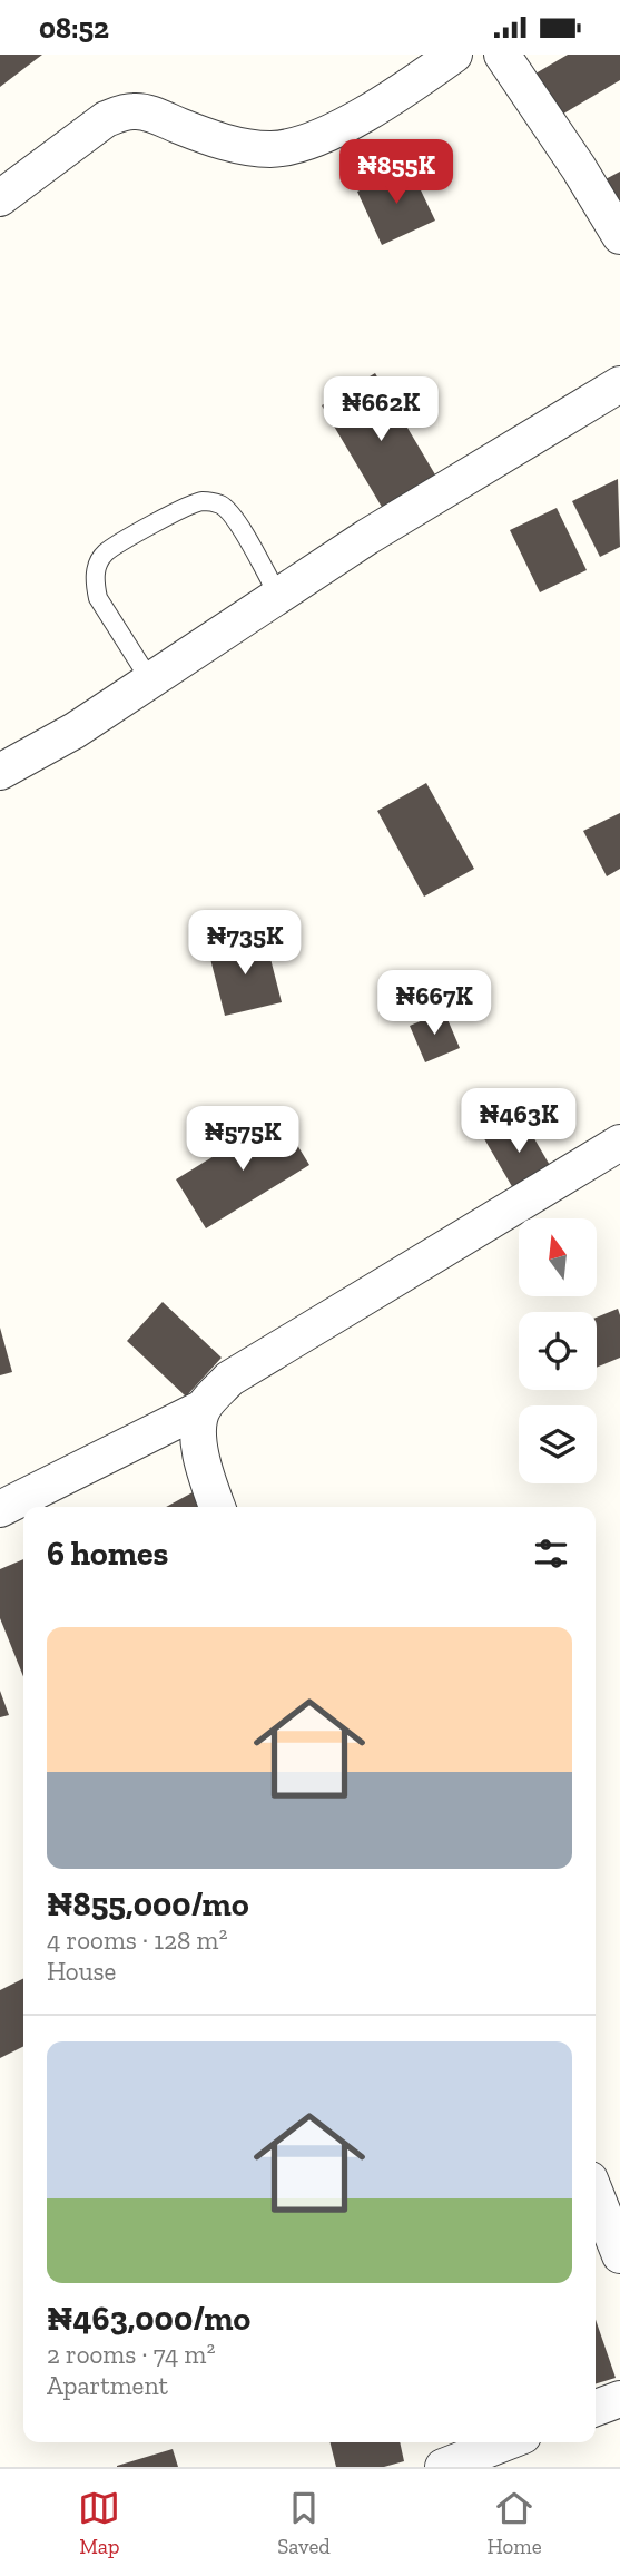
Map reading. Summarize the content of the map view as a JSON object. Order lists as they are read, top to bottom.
{
  "north": "top",
  "page": {
    "status": "08:52",
    "price": [
      "₦855K",
      "₦662K",
      "₦735K",
      "₦667K",
      "₦463K",
      "₦575K"
    ],
    "heading": "6 homes",
    "list": [
      {
        "name": "₦855,000/mo",
        "note": "4 rooms · 128 m² · House"
      },
      {
        "name": "₦463,000/mo",
        "note": "2 rooms · 74 m² · Apartment"
      }
    ],
    "tabs": ["Map", "Saved", "Home"]
  }
}
